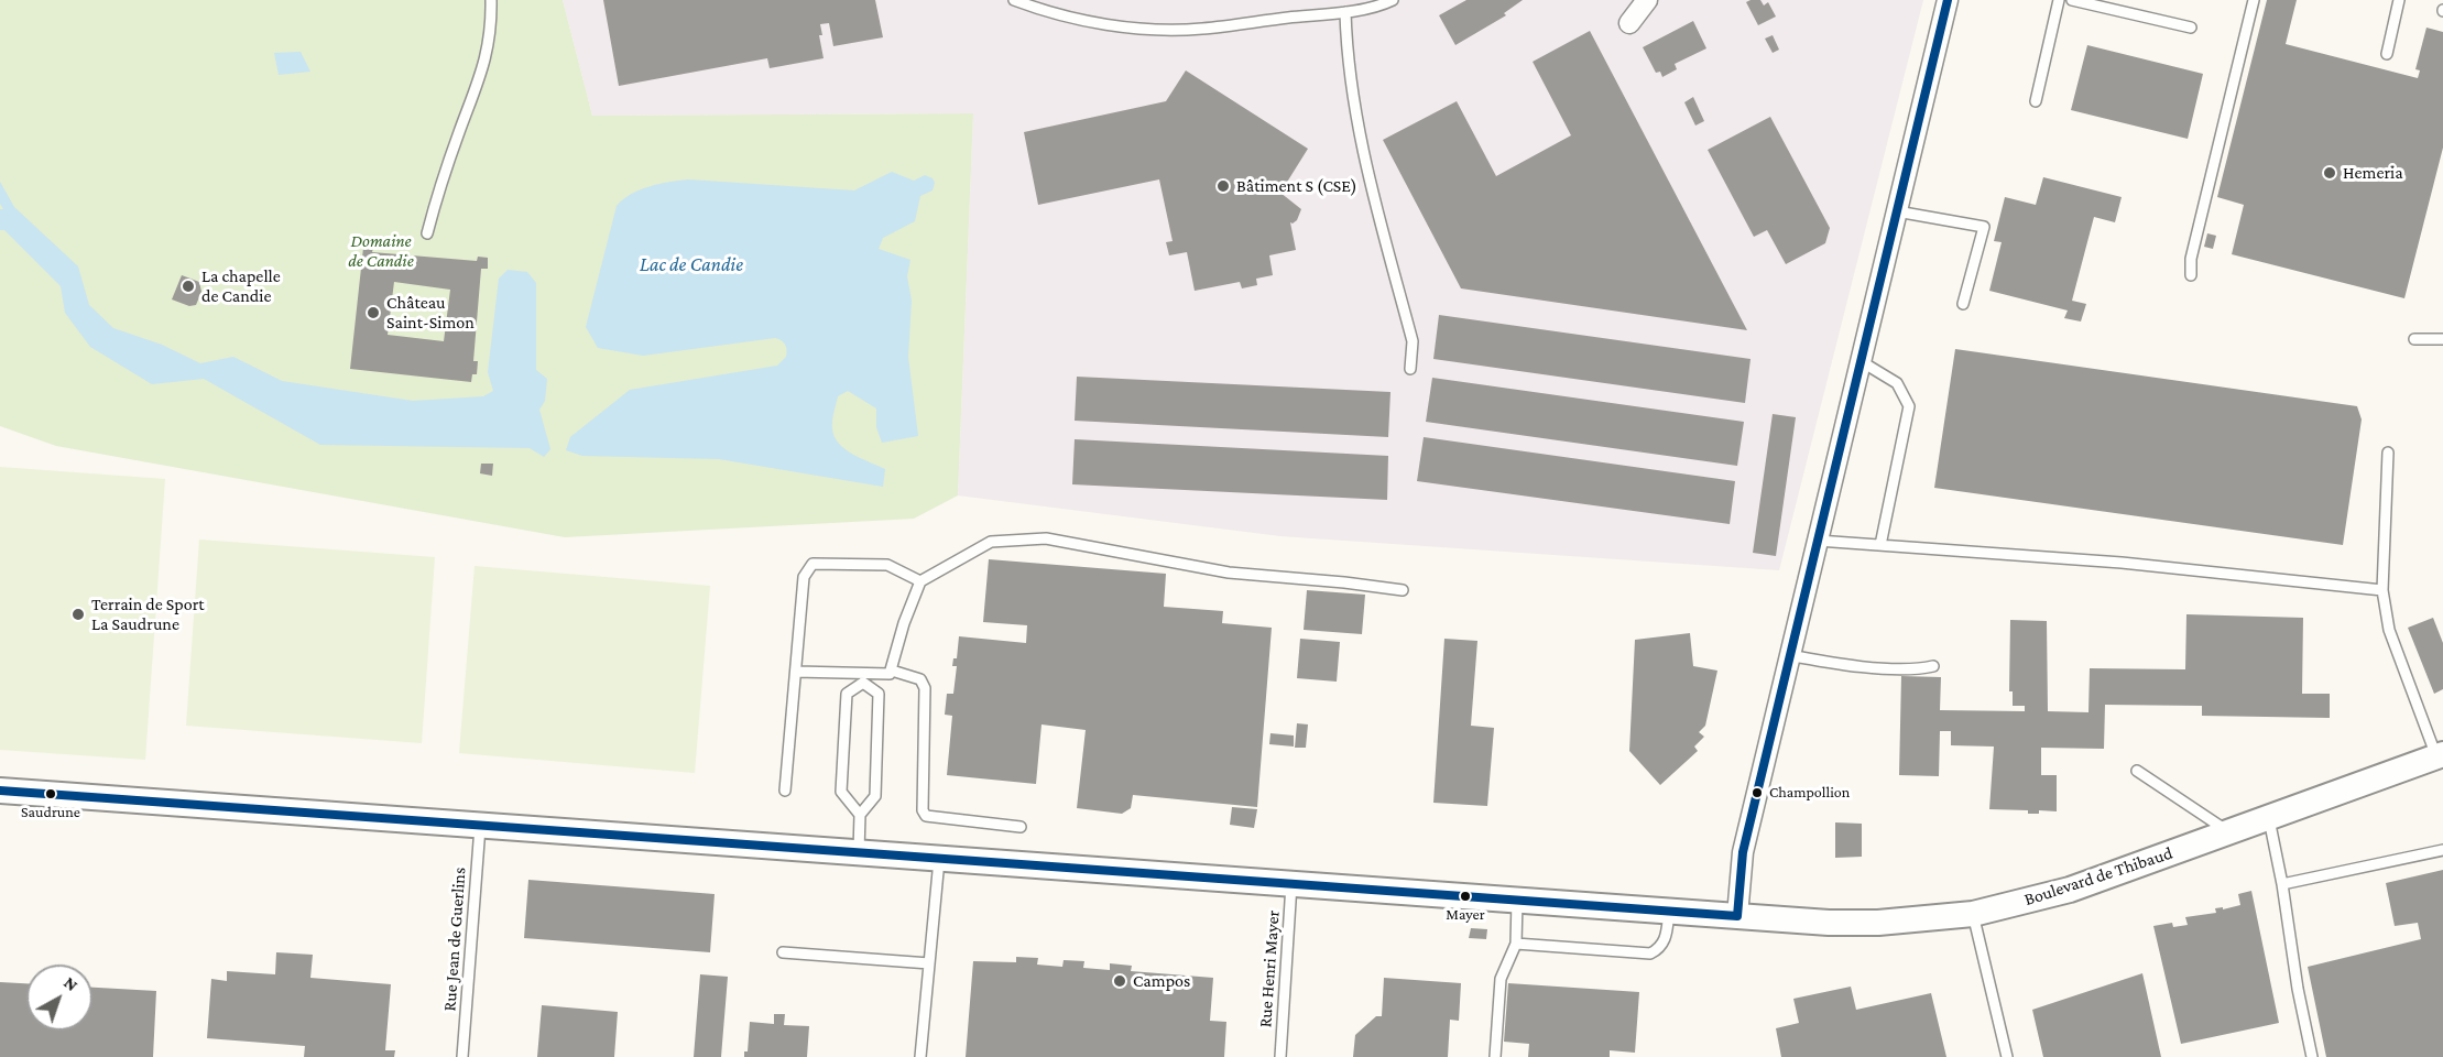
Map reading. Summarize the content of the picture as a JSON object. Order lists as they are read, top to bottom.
{
  "streets": {
    "street": ["Boulevard de Thibaud"],
    "lane": ["Rue Jean de Guerlins", "Rue Henri Mayer"]
  },
  "crossings": [
    ["Boulevard de Thibaud", "Rue Jean de Guerlins"],
    ["Boulevard de Thibaud", "Rue Henri Mayer"]
  ],
  "water": ["Lac de Candie"],
  "parks": ["Domaine de Candie"],
  "places": [
    "Hemeria",
    "Bâtiment S (CSE)",
    "La chapelle de Candie",
    "Château Saint-Simon",
    "Terrain de Sport La Saudrune",
    "Champollion",
    "Saudrune",
    "Mayer",
    "Campos"
  ],
  "north": "top right"
}
